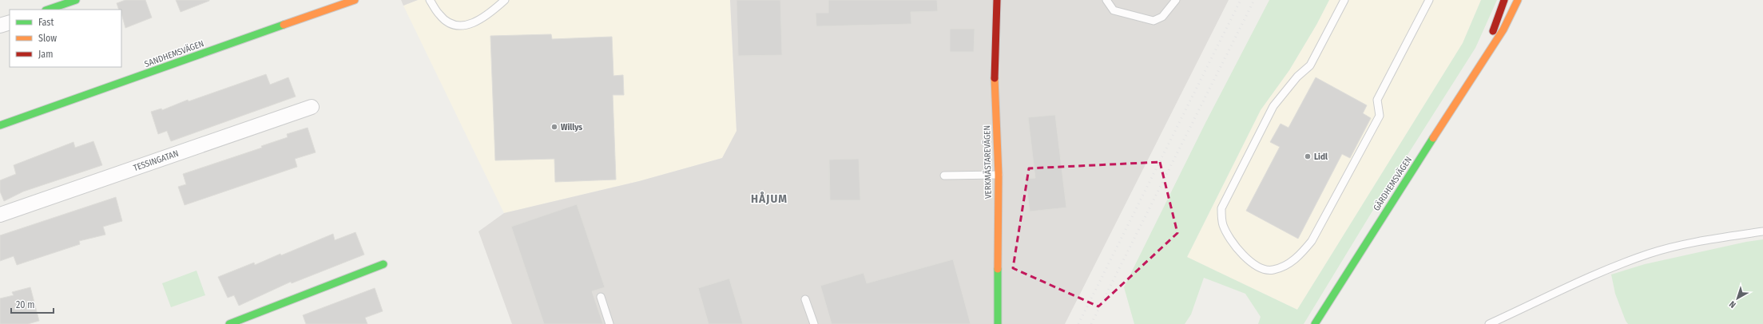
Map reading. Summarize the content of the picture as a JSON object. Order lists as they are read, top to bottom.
{
  "streets": {
    "street": [
      "SANDHEMSVÄGEN",
      "TESSINGATAN",
      "VERKMÄSTAREVÄGEN",
      "GÄRDHEMSVÄGEN"
    ]
  },
  "districts": ["HÅJUM"],
  "places": ["Willys", "Lidl"],
  "legend": ["Fast", "Slow", "Jam"],
  "scale_bar": "20 m",
  "north": "bottom left"
}
